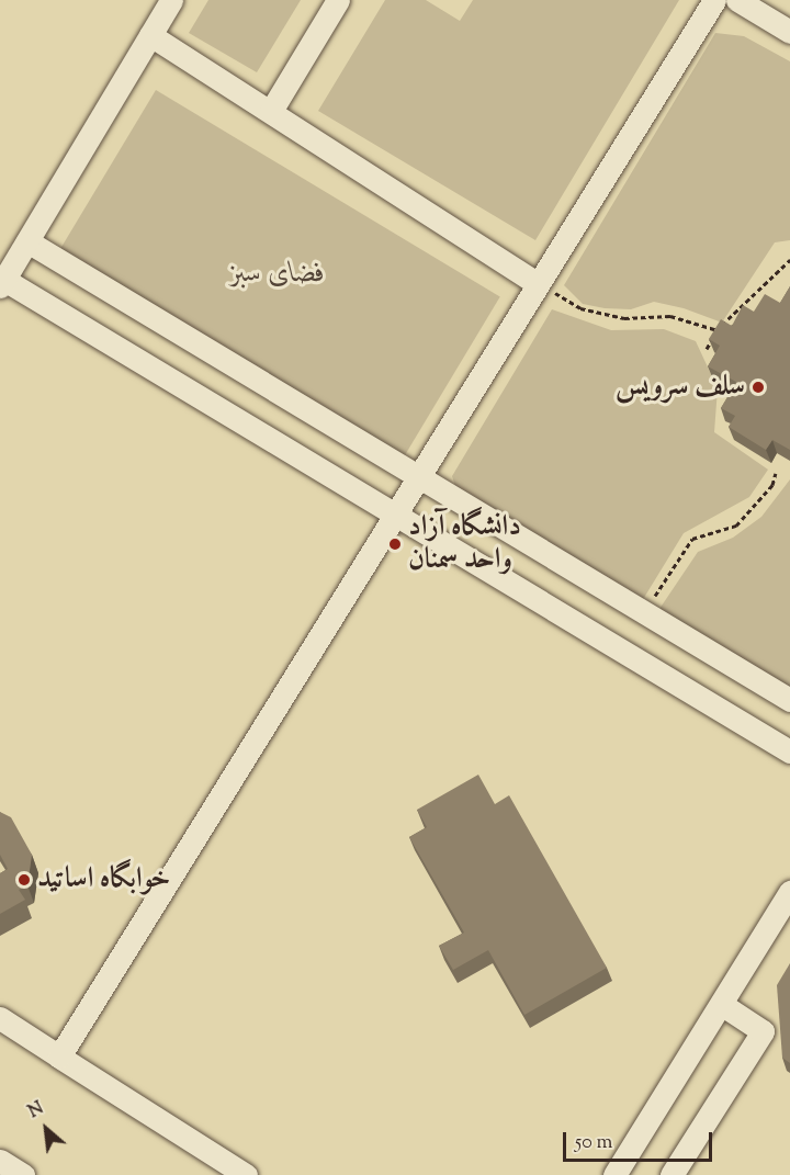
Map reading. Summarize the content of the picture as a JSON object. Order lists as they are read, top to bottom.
{
  "parks": ["فضای سبز"],
  "places": ["سلف سرویس", "دانشگاه آزاد واحد سمنان", "خوابگاه اساتید"],
  "scale_bar": "50 m",
  "north": "top left"
}
